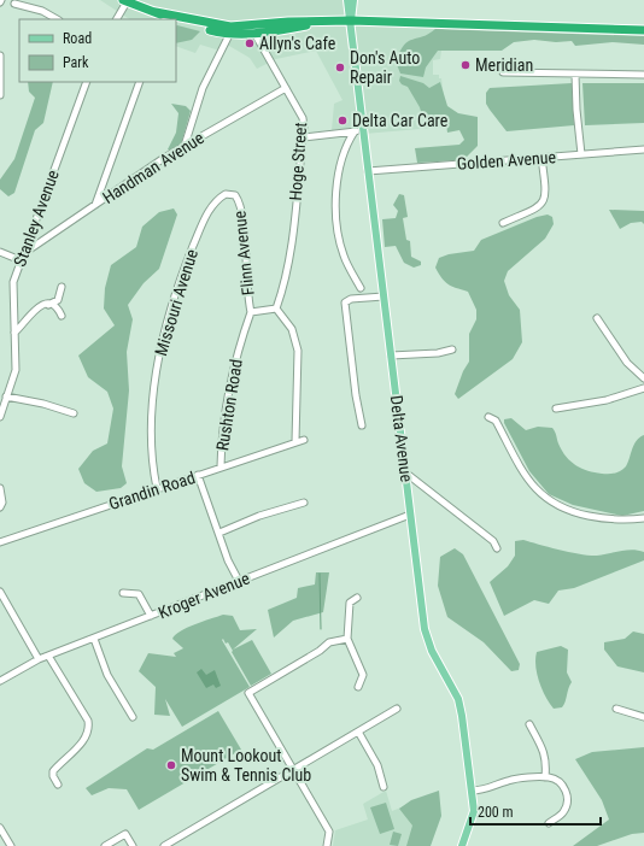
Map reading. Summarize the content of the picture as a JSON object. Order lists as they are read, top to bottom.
{
  "streets": {
    "main road": ["Delta Avenue"],
    "street": [
      "Golden Avenue",
      "Hoge Street",
      "Handman Avenue",
      "Stanley Avenue",
      "Flinn Avenue",
      "Missouri Avenue",
      "Rushton Road",
      "Grandin Road",
      "Kroger Avenue"
    ]
  },
  "crossings": [
    ["Golden Avenue", "Delta Avenue"],
    ["Hoge Street", "Handman Avenue"],
    ["Handman Avenue", "Stanley Avenue"],
    ["Flinn Avenue", "Missouri Avenue"],
    ["Flinn Avenue", "Rushton Road"],
    ["Missouri Avenue", "Grandin Road"],
    ["Rushton Road", "Grandin Road"],
    ["Delta Avenue", "Kroger Avenue"]
  ],
  "places": [
    "Allyn's Cafe",
    "Meridian",
    "Don's Auto Repair",
    "Delta Car Care",
    "Mount Lookout Swim & Tennis Club"
  ],
  "legend": ["Road", "Park"],
  "scale_bar": "200 m"
}
